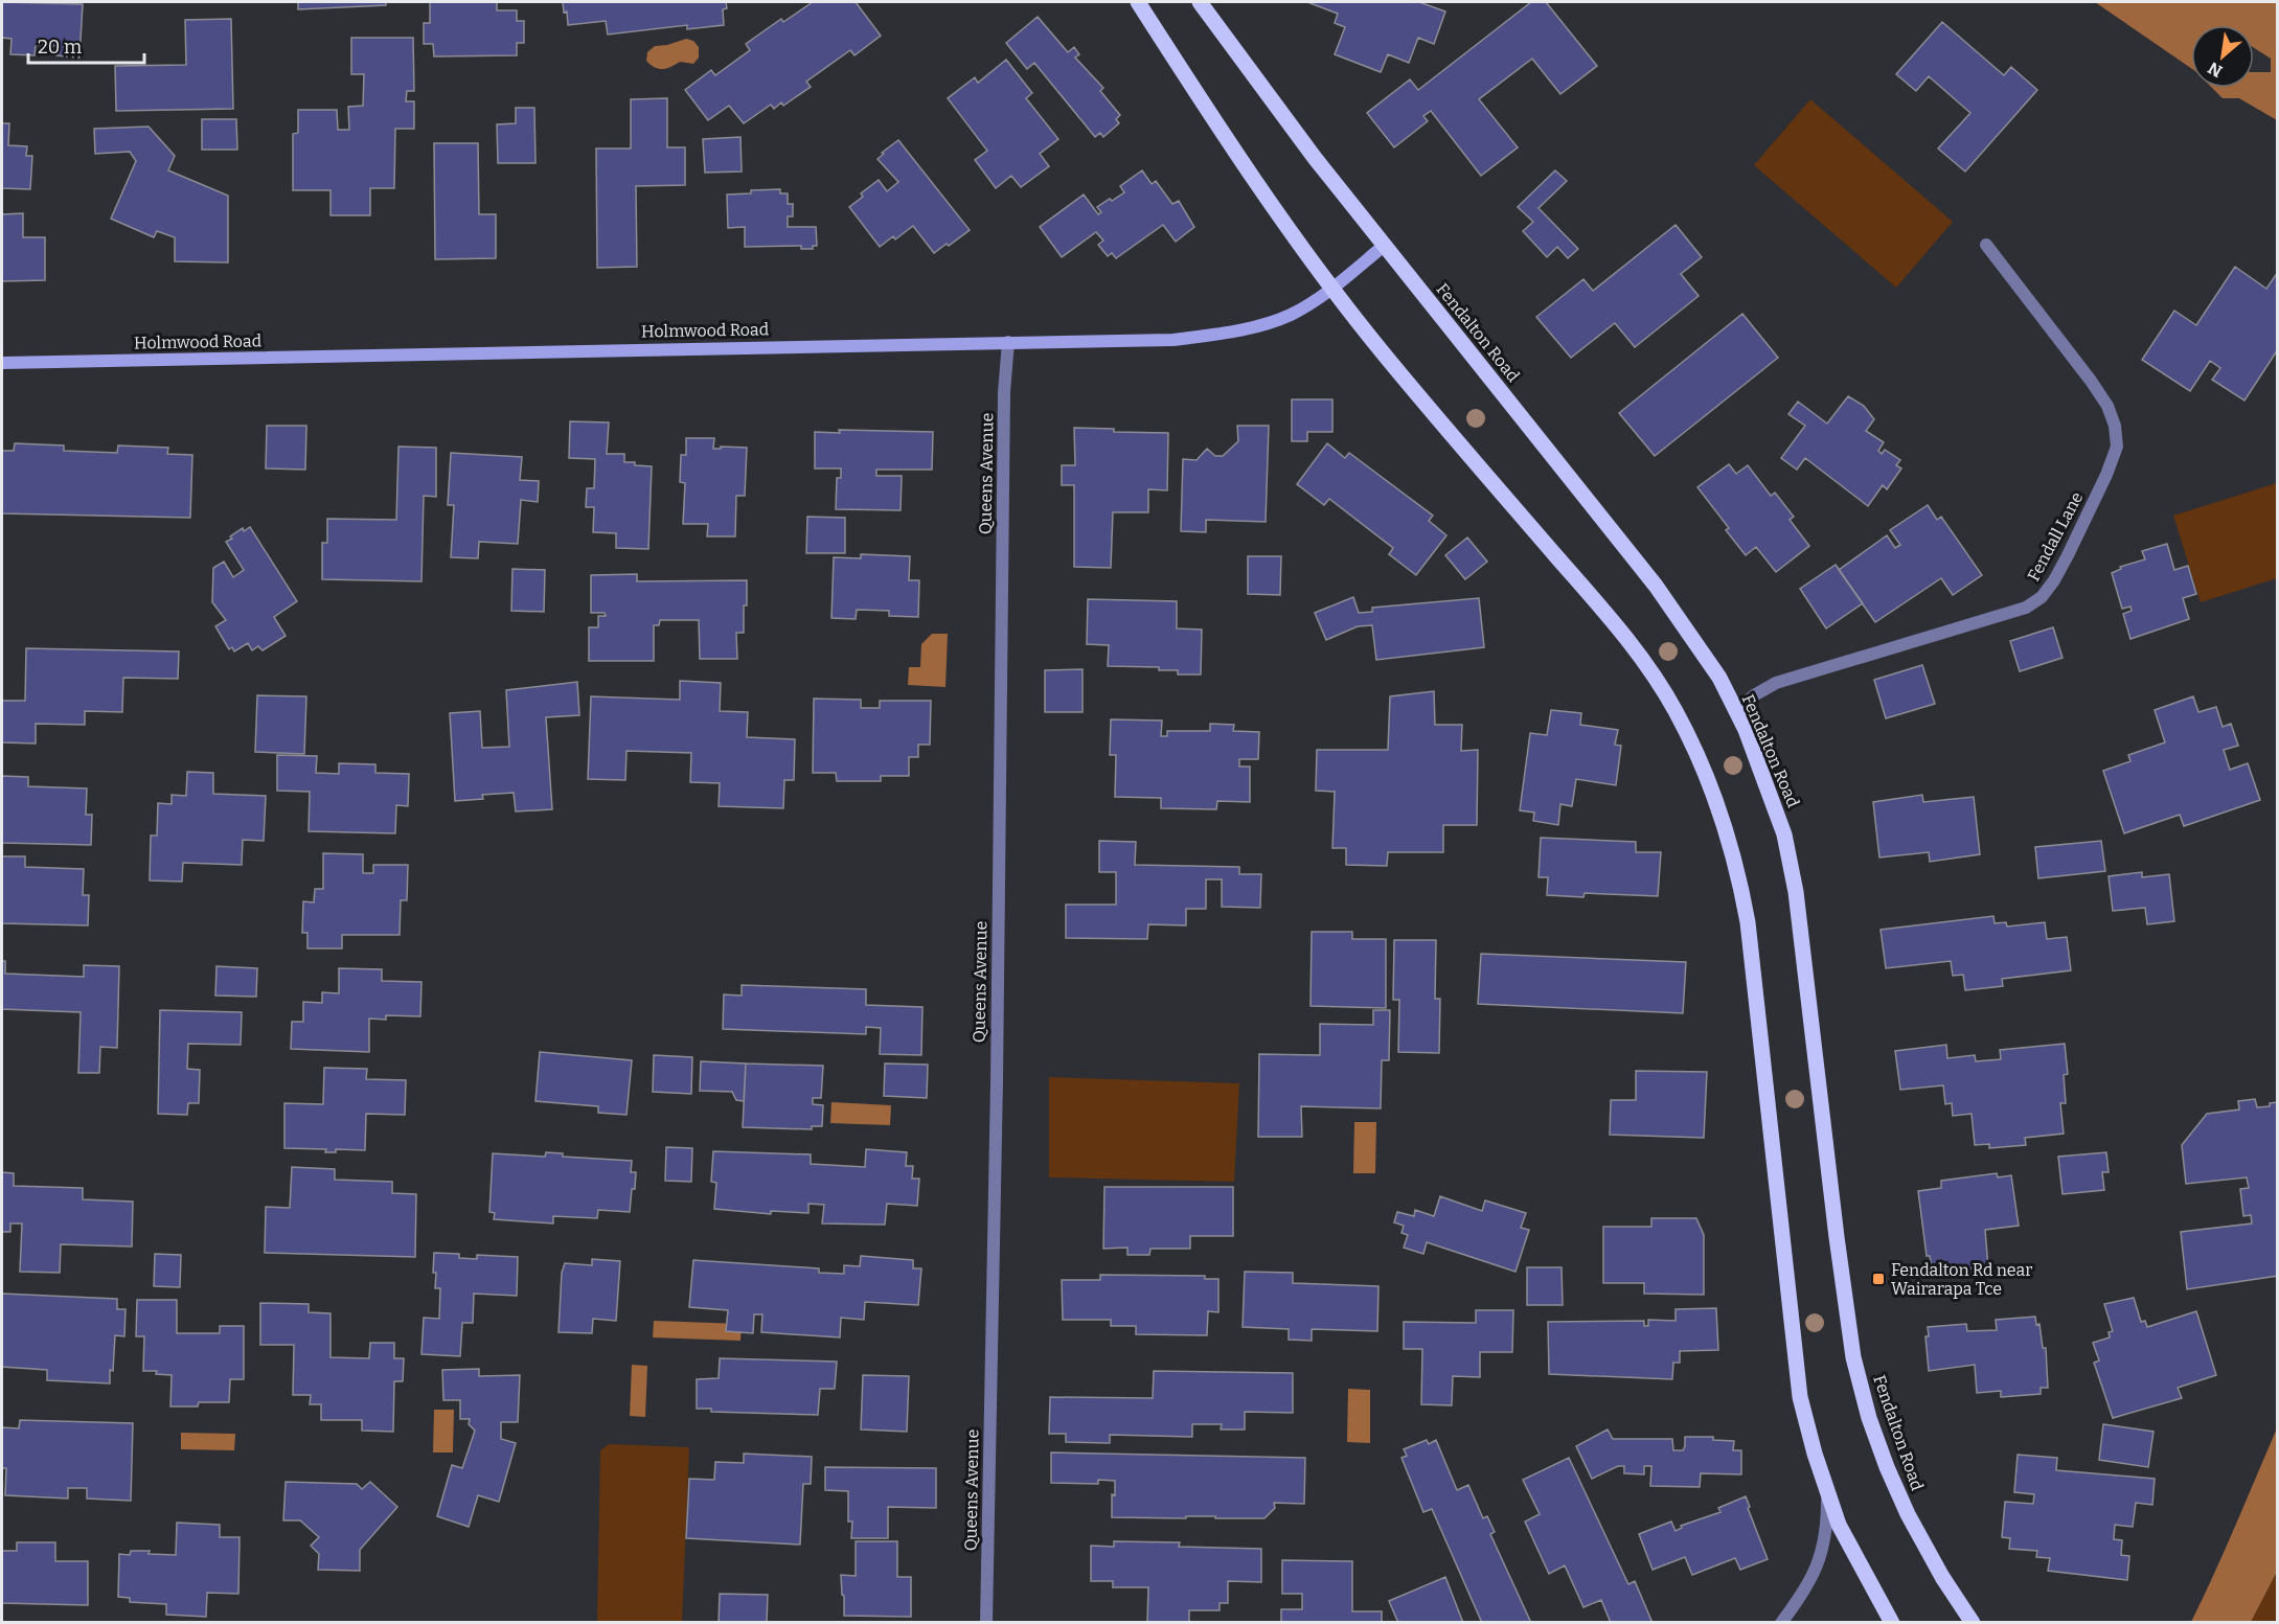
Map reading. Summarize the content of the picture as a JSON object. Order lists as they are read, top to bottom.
{
  "streets": {
    "main road": ["Fendalton Road"],
    "street": ["Holmwood Road", "Queens Avenue", "Fendall Lane"]
  },
  "crossings": [
    ["Holmwood Road", "Fendalton Road"],
    ["Holmwood Road", "Queens Avenue"],
    ["Fendalton Road", "Fendall Lane"]
  ],
  "places": {
    "transit": ["Fendalton Rd near Wairarapa Tce"]
  },
  "scale_bar": "20 m",
  "north": "bottom left"
}
